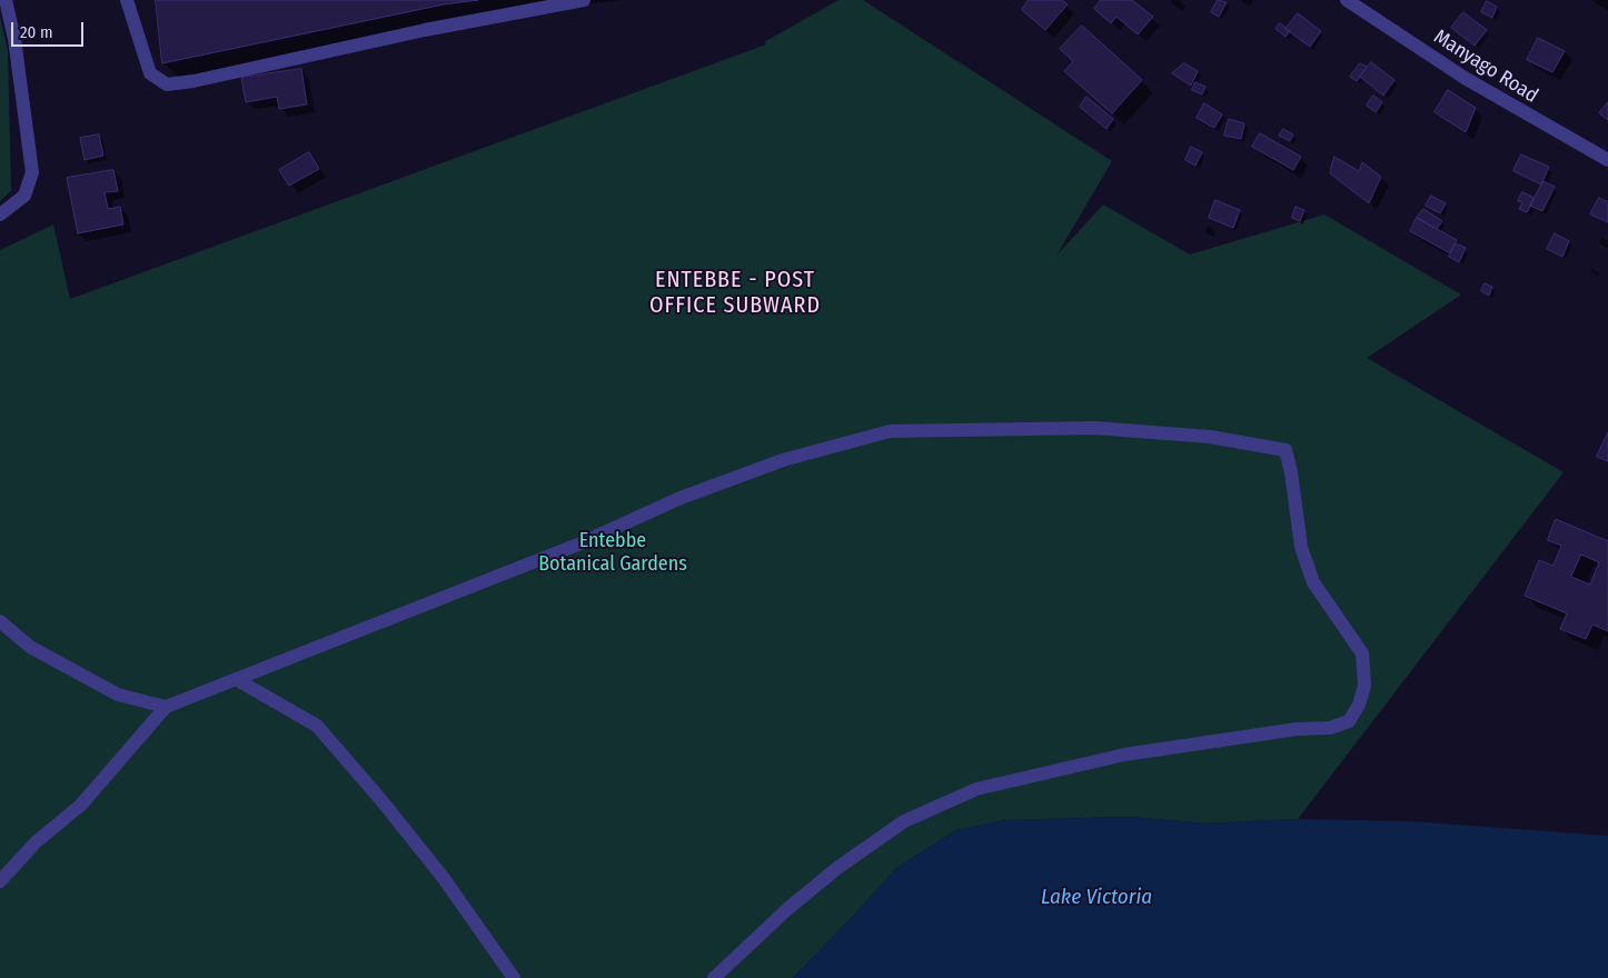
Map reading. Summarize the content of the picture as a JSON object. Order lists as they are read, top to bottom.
{
  "streets": {
    "street": ["Manyago Road"]
  },
  "districts": ["ENTEBBE - POST OFFICE SUBWARD"],
  "water": ["Lake Victoria"],
  "parks": ["Entebbe Botanical Gardens"],
  "scale_bar": "20 m"
}
